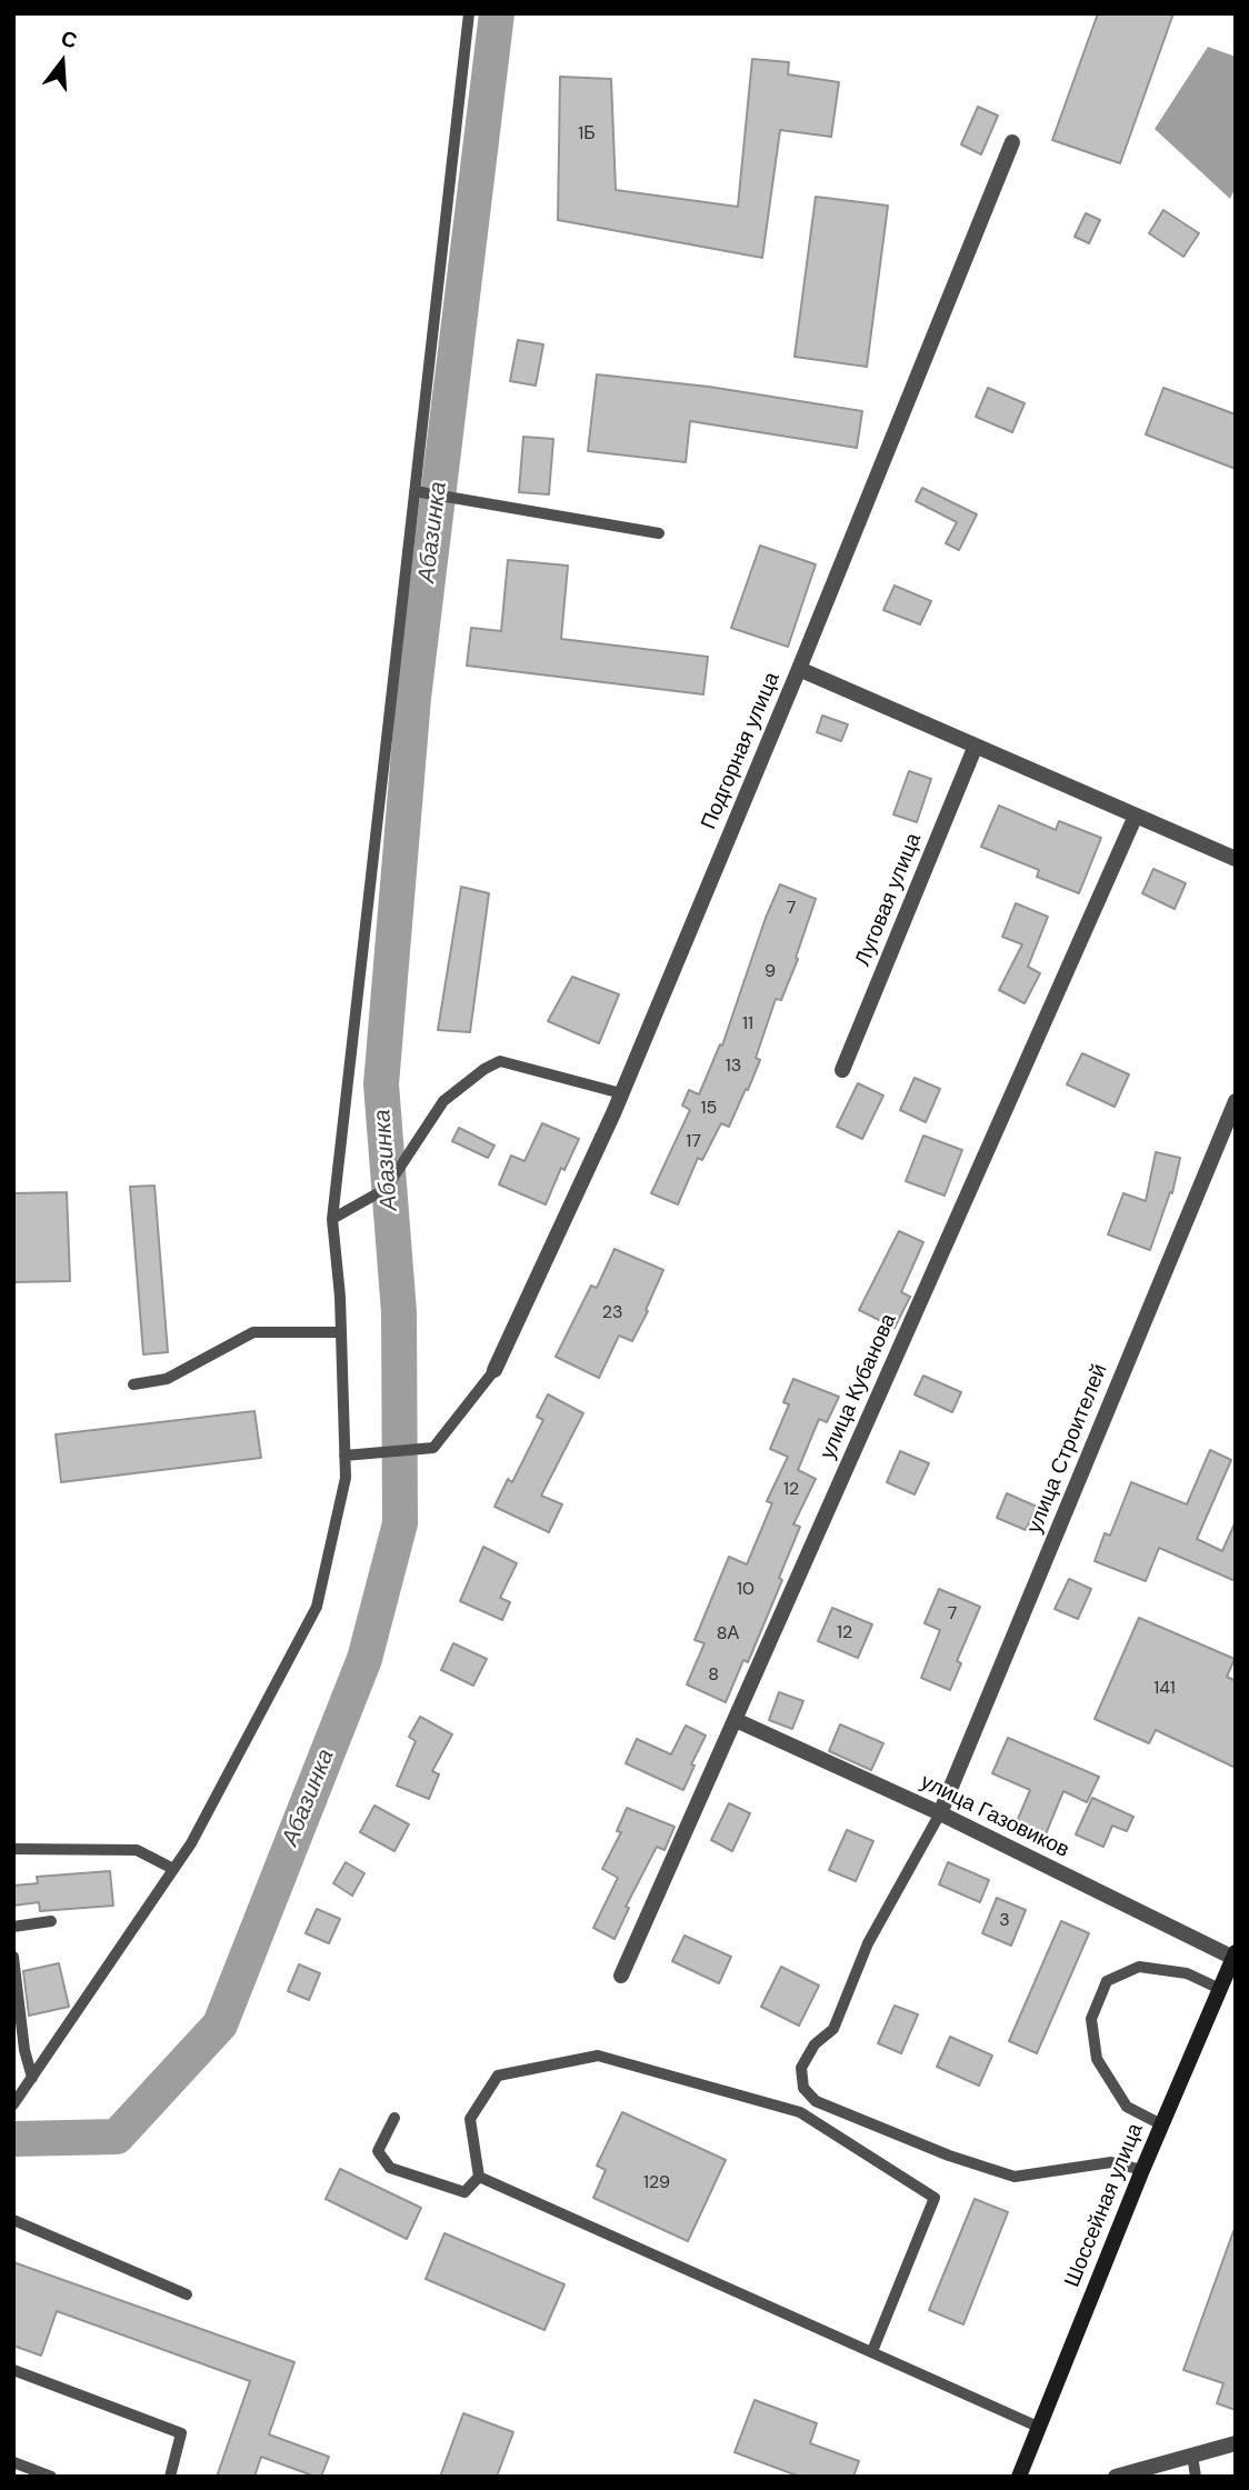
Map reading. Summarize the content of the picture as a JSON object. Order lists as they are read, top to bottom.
{
  "streets": {
    "main road": ["Шоссейная улица"],
    "street": [
      "Подгорная улица",
      "Луговая улица",
      "улица Кубанова",
      "улица Строителей",
      "улица Газовиков"
    ]
  },
  "crossings": [
    ["улица Кубанова", "улица Газовиков"],
    ["улица Строителей", "улица Газовиков"],
    ["улица Газовиков", "Шоссейная улица"]
  ],
  "water": ["Абазинка"],
  "house_numbers": [
    "1Б",
    "7",
    "9",
    "11",
    "13",
    "15",
    "17",
    "23",
    "12",
    "10",
    "7",
    "12",
    "8А",
    "8",
    "141",
    "3",
    "129"
  ],
  "north": "top"
}
